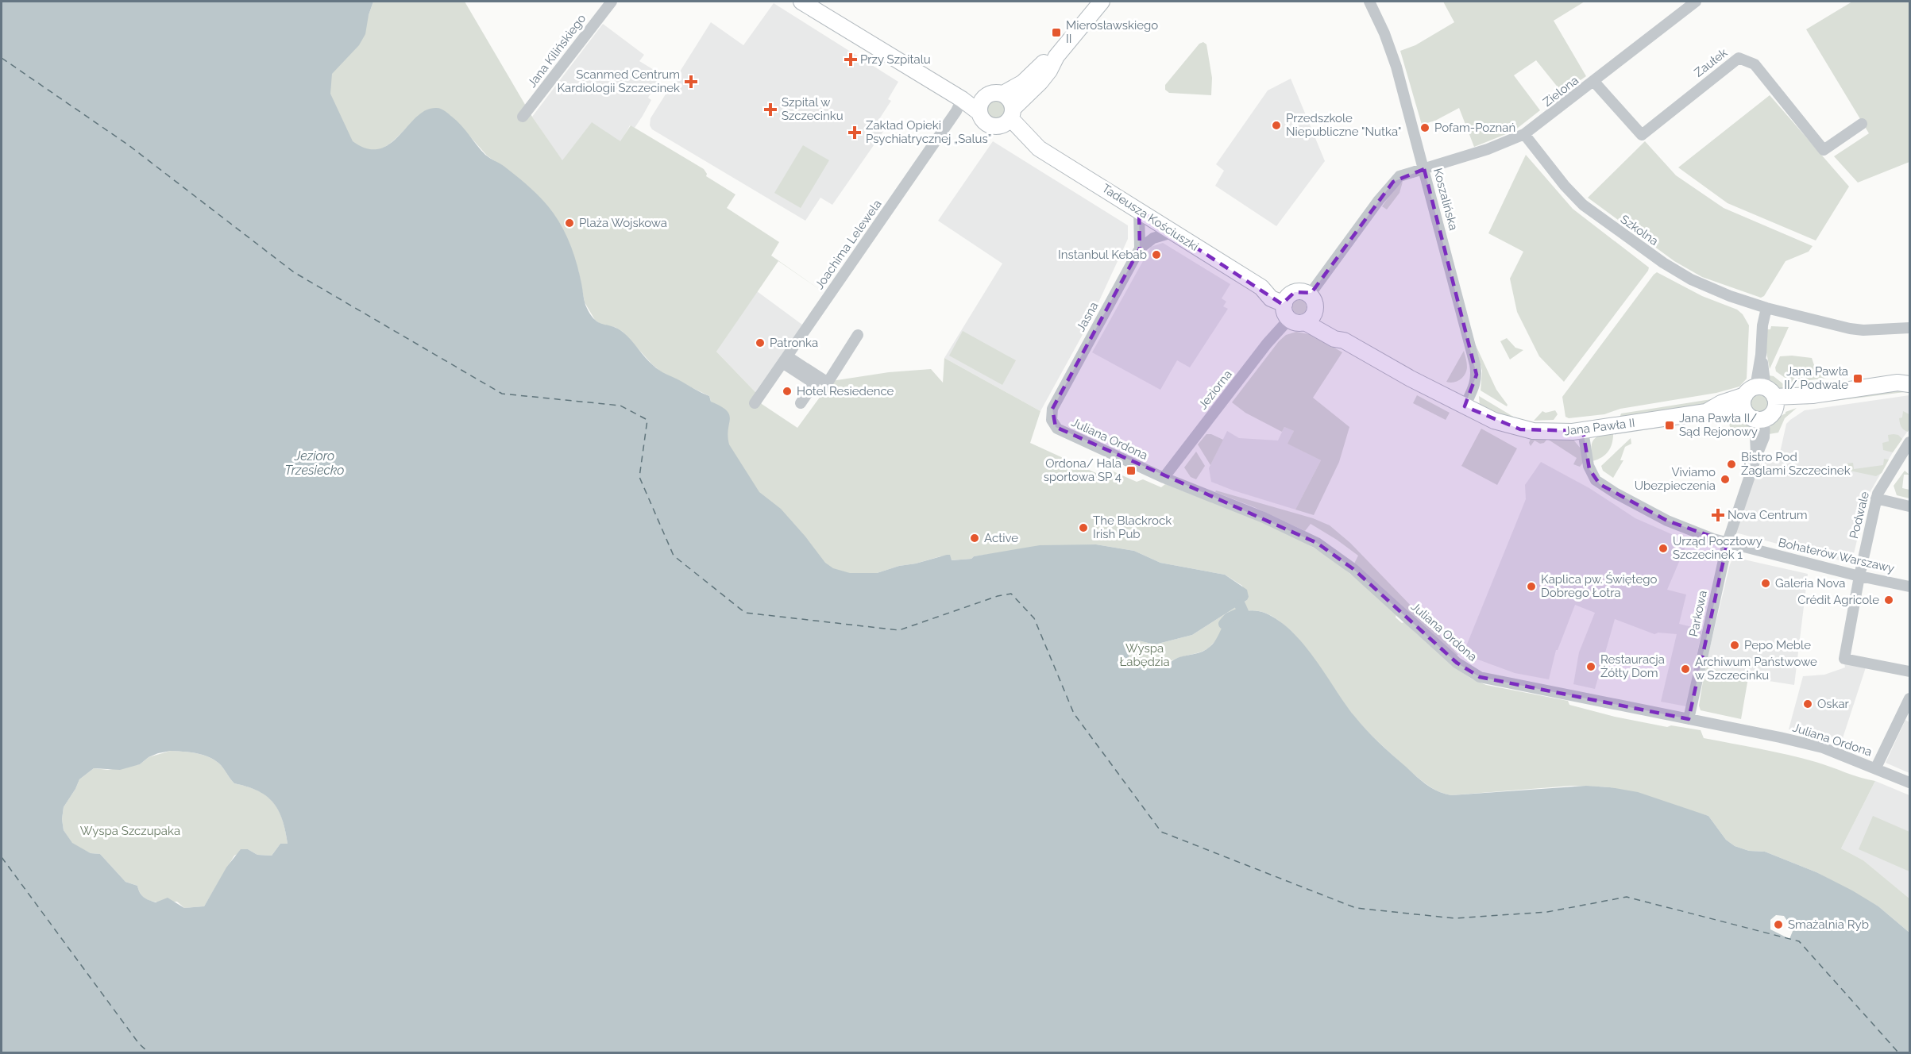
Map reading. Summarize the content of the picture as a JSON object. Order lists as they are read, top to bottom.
{
  "streets": {
    "street": [
      "Jana Kilińskiego",
      "Zaułek",
      "Zielona",
      "Koszalińska",
      "Tadeusza Kościuszki",
      "Szkolna",
      "Joachima Lelewela",
      "Jasna",
      "Jeziorna",
      "Jana Pawła II",
      "Juliana Ordona",
      "Podwale",
      "Bohaterów Warszawy",
      "Parkowa"
    ]
  },
  "crossings": [
    ["Zaułek", "Zielona"],
    ["Zielona", "Koszalińska"],
    ["Zielona", "Szkolna"],
    ["Koszalińska", "Jana Pawła II"],
    ["Tadeusza Kościuszki", "Jasna"],
    ["Tadeusza Kościuszki", "Jeziorna"],
    ["Jasna", "Juliana Ordona"],
    ["Jeziorna", "Juliana Ordona"],
    ["Jana Pawła II", "Bohaterów Warszawy"],
    ["Jana Pawła II", "Parkowa"],
    ["Juliana Ordona", "Parkowa"],
    ["Podwale", "Bohaterów Warszawy"],
    ["Bohaterów Warszawy", "Parkowa"]
  ],
  "water": ["Jezioro Trzesiecko"],
  "parks": ["Wyspa Łabędzia", "Wyspa Szczupaka"],
  "places": {
    "transit": [
      "Mierosławskiego II",
      "Jana Pawła II/ Podwale",
      "Jana Pawła II/ Sąd Rejonowy",
      "Ordona/ Hala sportowa SP 4"
    ],
    "health": [
      "Przy Szpitalu",
      "Scanmed Centrum Kardiologii Szczecinek",
      "Szpital w Szczecinku",
      "Zakład Opieki Psychiatrycznej „Salus”",
      "Nova Centrum"
    ],
    "other": [
      "Przedszkole Niepubliczne \"Nutka\"",
      "Pofam-Poznań",
      "Plaża Wojskowa",
      "Instanbul Kebab",
      "Patronka",
      "Hotel Resiedence",
      "Bistro Pod Żaglami Szczecinek",
      "Viviamo Ubezpieczenia",
      "The Blackrock Irish Pub",
      "Active",
      "Urząd Pocztowy Szczecinek 1",
      "Galeria Nova",
      "Kaplica pw. Świętego Dobrego Łotra",
      "Crédit Agricole",
      "Pepo Meble",
      "Restauracja Żółty Dom",
      "Archiwum Państwowe w Szczecinku",
      "Oskar",
      "Smażalnia Ryb"
    ]
  }
}
